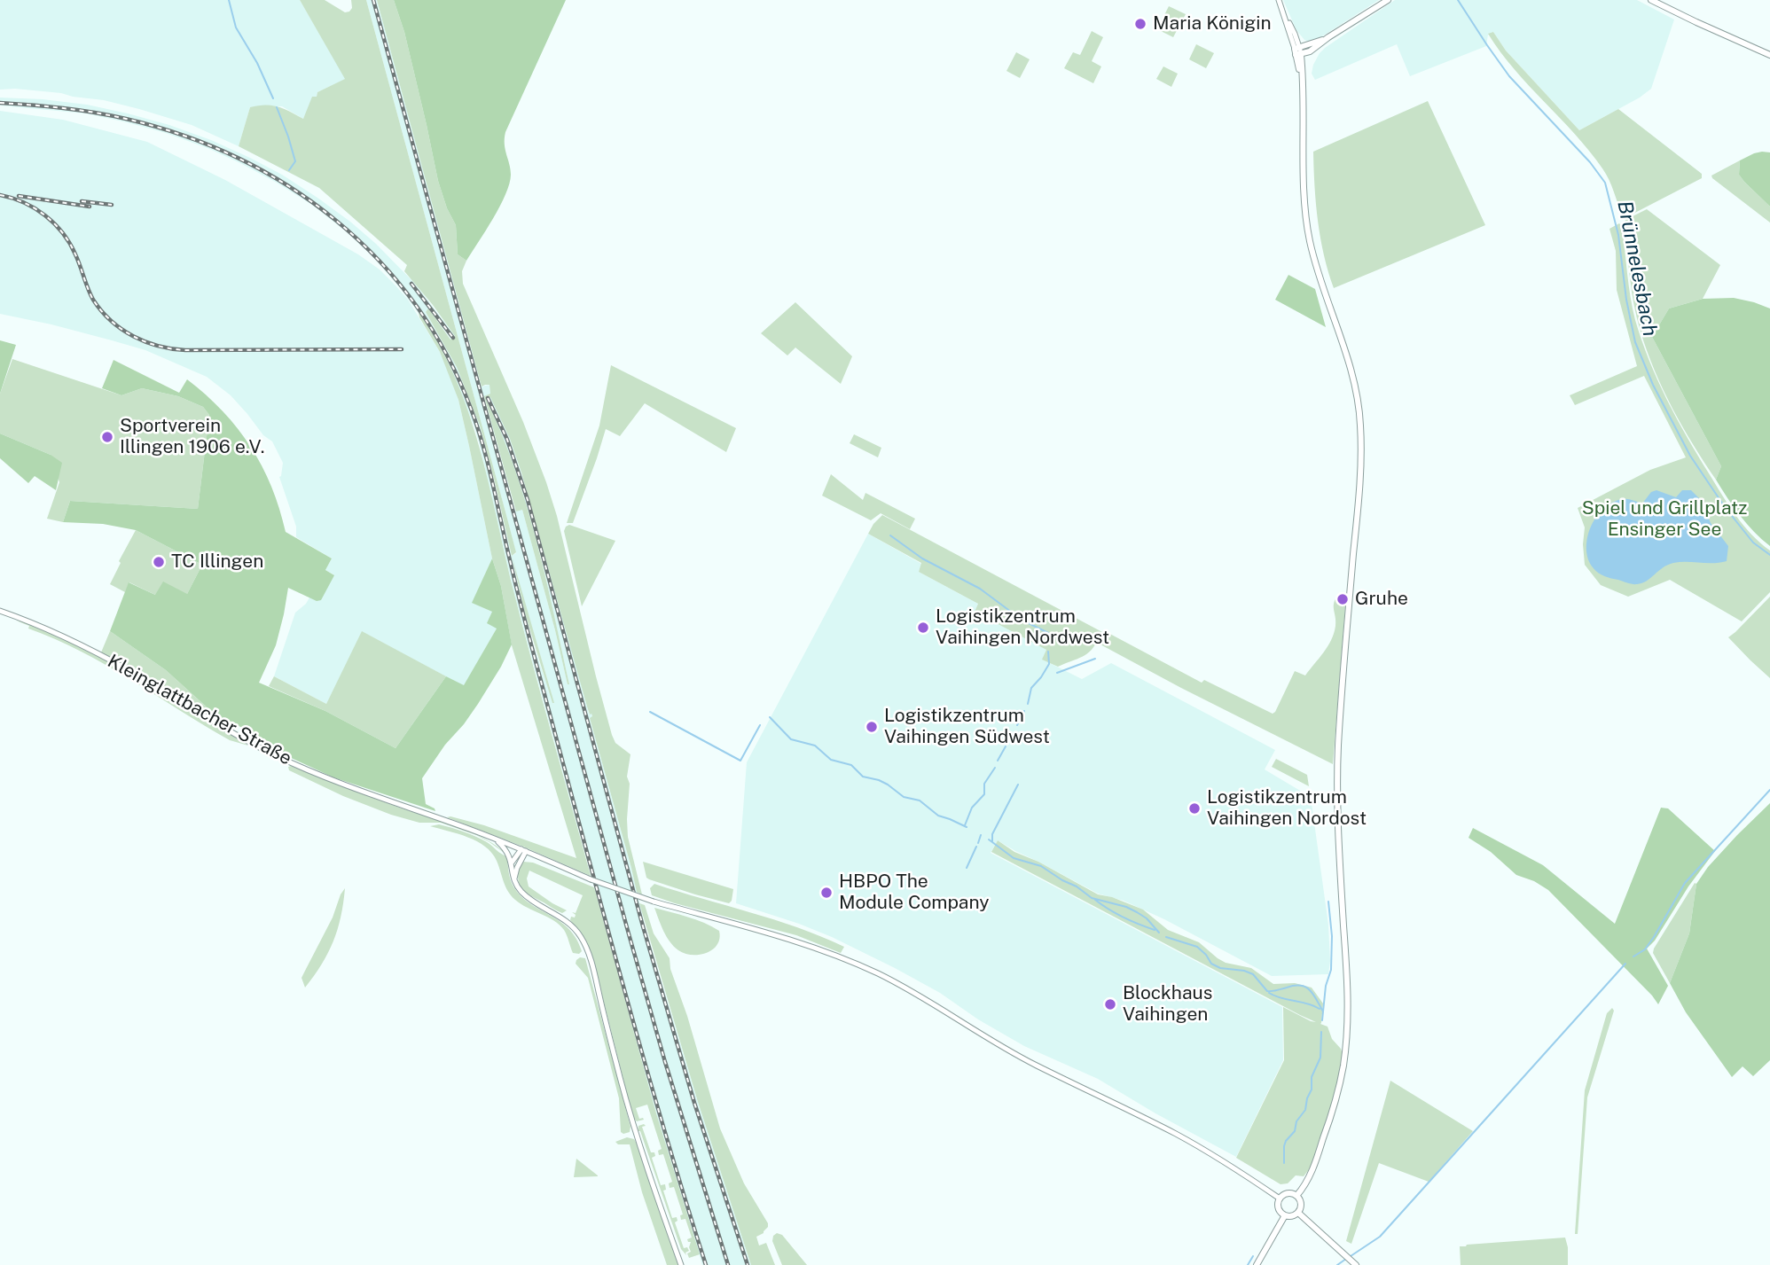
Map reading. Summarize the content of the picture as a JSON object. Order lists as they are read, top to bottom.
{
  "streets": {
    "street": ["Kleinglattbacher Straße"]
  },
  "water": ["Brünnelesbach"],
  "parks": ["Spiel und Grillplatz Ensinger See"],
  "places": [
    "Maria Königin",
    "Sportverein Illingen 1906 e.V.",
    "TC Illingen",
    "Gruhe",
    "Logistikzentrum Vaihingen Nordwest",
    "Logistikzentrum Vaihingen Südwest",
    "Logistikzentrum Vaihingen Nordost",
    "HBPO The Module Company",
    "Blockhaus Vaihingen"
  ]
}
